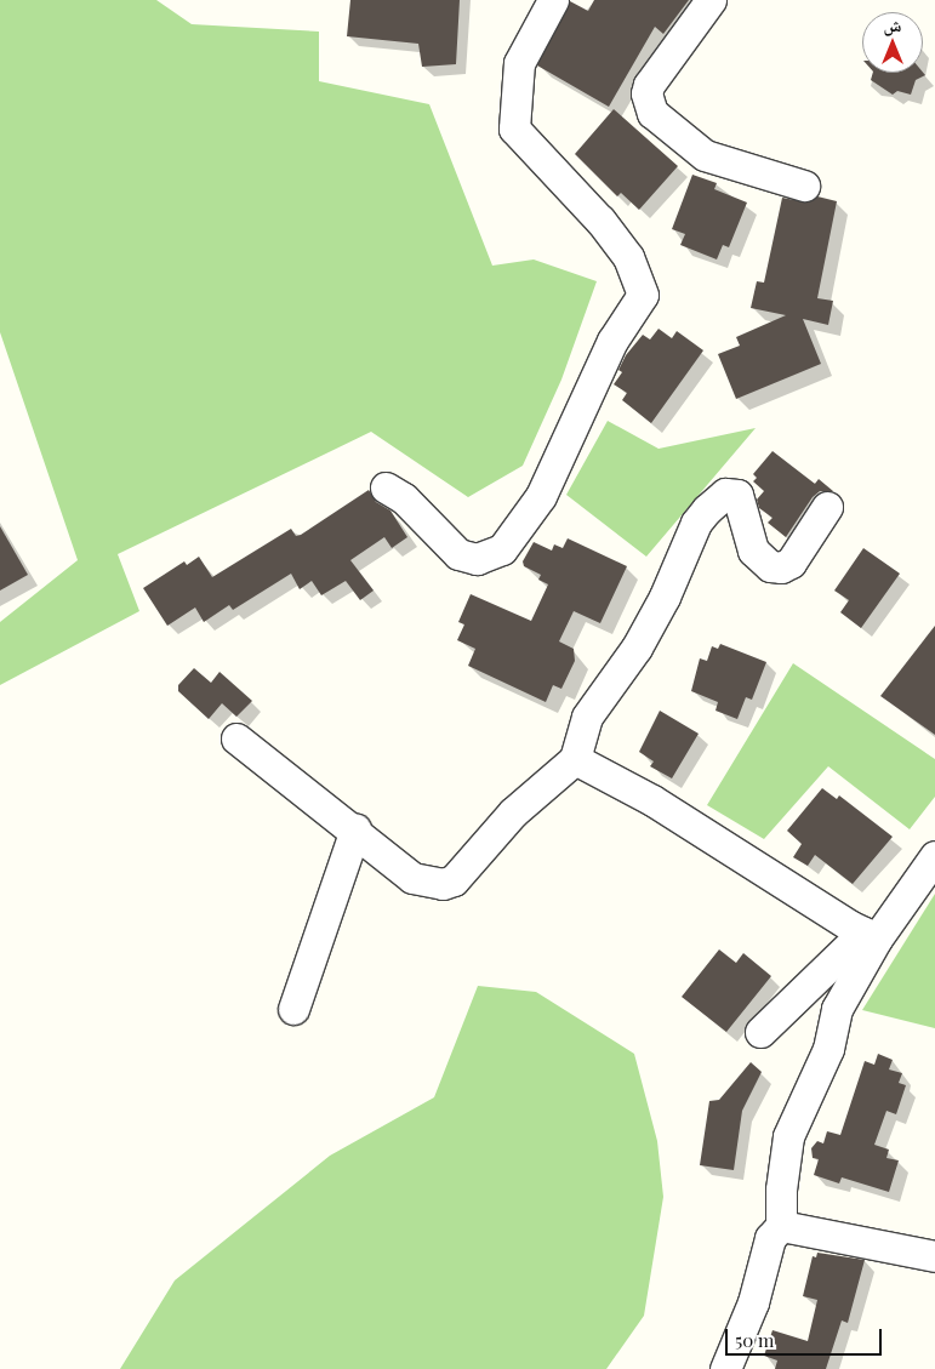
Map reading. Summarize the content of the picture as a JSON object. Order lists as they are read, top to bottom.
{
  "scale_bar": "50 m",
  "north": "top"
}
